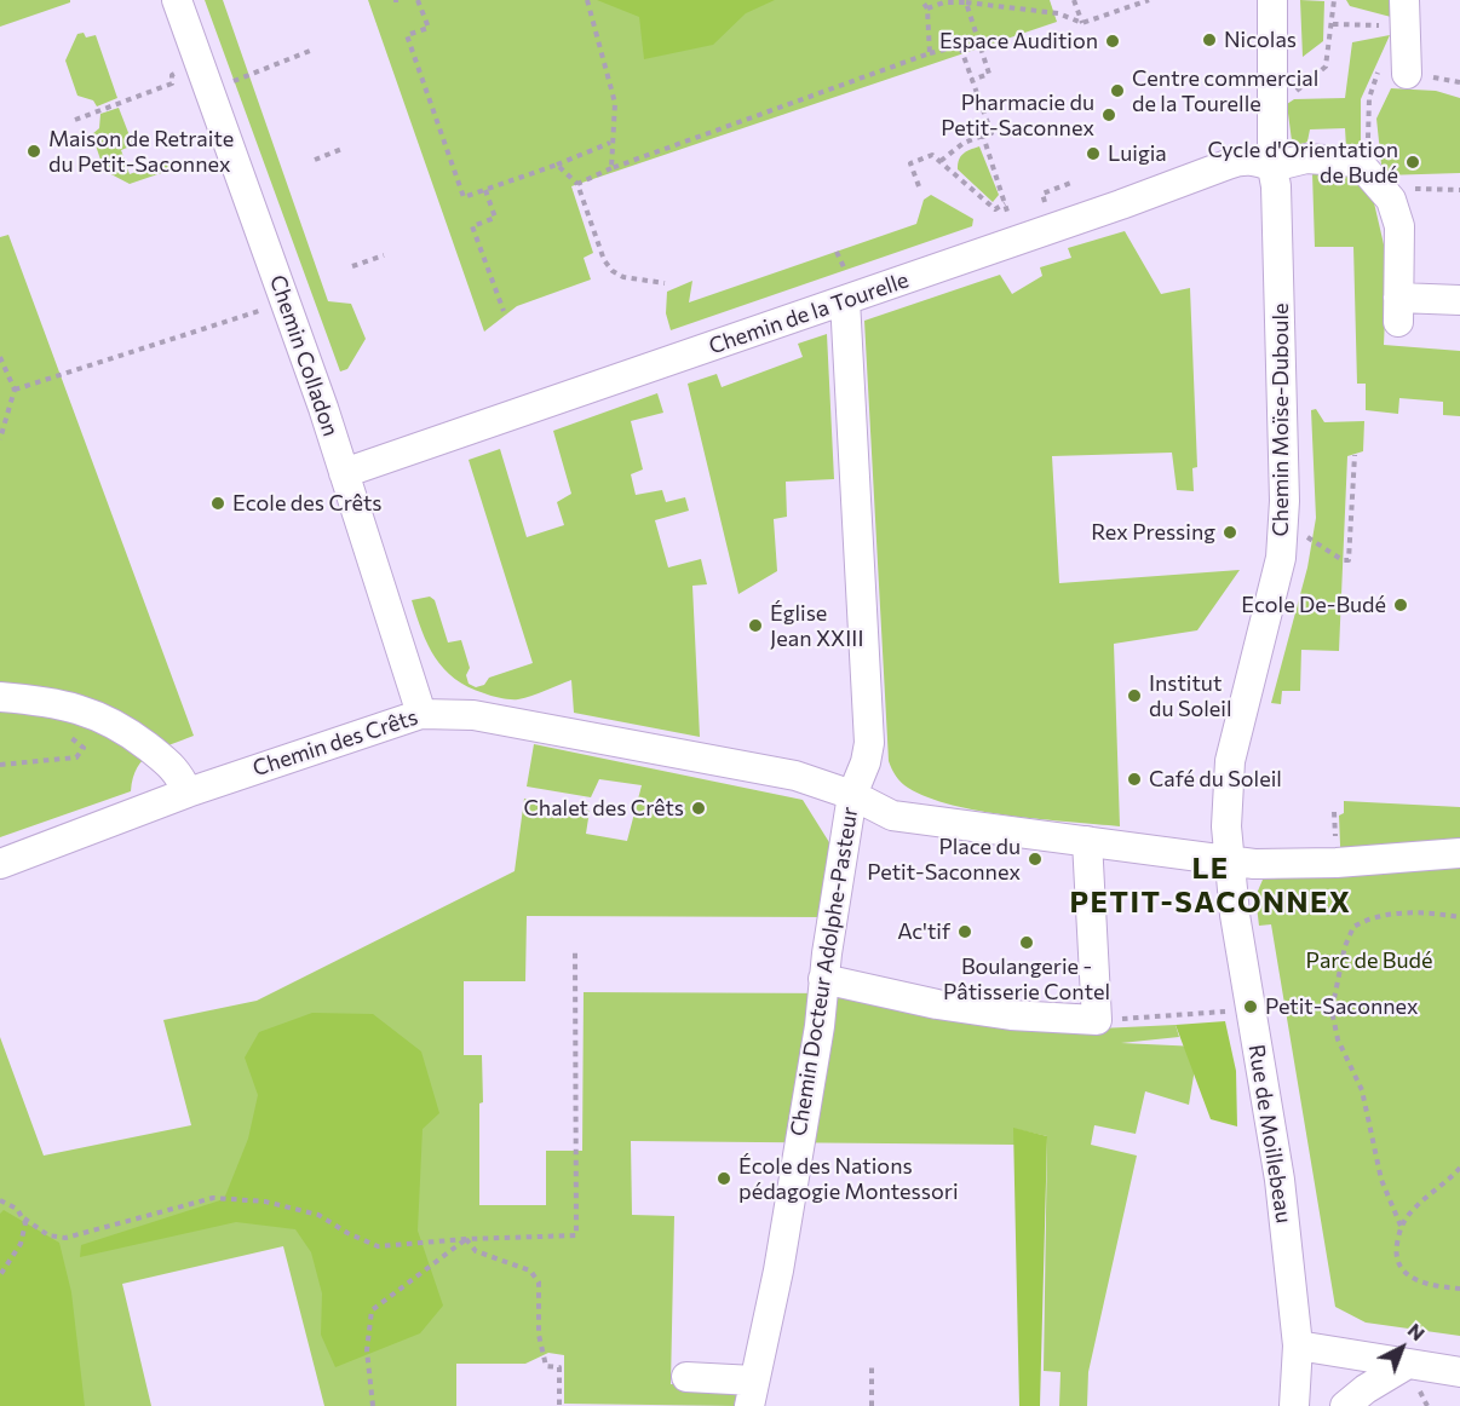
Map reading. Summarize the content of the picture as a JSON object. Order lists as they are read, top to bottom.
{
  "streets": {
    "street": [
      "Chemin de la Tourelle",
      "Chemin Colladon",
      "Chemin Moïse-Duboule",
      "Chemin des Crêts",
      "Chemin Docteur Adolphe-Pasteur",
      "Rue de Moillebeau"
    ]
  },
  "crossings": [
    ["Chemin de la Tourelle", "Chemin Colladon"],
    ["Chemin de la Tourelle", "Chemin Moïse-Duboule"],
    ["Chemin de la Tourelle", "Chemin Docteur Adolphe-Pasteur"],
    ["Chemin Colladon", "Chemin des Crêts"],
    ["Chemin Moïse-Duboule", "Rue de Moillebeau"],
    ["Chemin des Crêts", "Chemin Docteur Adolphe-Pasteur"]
  ],
  "districts": ["LE PETIT-SACONNEX"],
  "parks": ["Parc de Budé"],
  "places": [
    "Nicolas",
    "Espace Audition",
    "Centre commercial de la Tourelle",
    "Pharmacie du Petit-Saconnex",
    "Maison de Retraite du Petit-Saconnex",
    "Luigia",
    "Cycle d'Orientation de Budé",
    "Ecole des Crêts",
    "Rex Pressing",
    "Ecole De-Budé",
    "Église Jean XXIII",
    "Institut du Soleil",
    "Café du Soleil",
    "Chalet des Crêts",
    "Place du Petit-Saconnex",
    "Ac'tif",
    "Boulangerie - Pâtisserie Contel",
    "Petit-Saconnex",
    "École des Nations pédagogie Montessori"
  ],
  "north": "top right"
}
